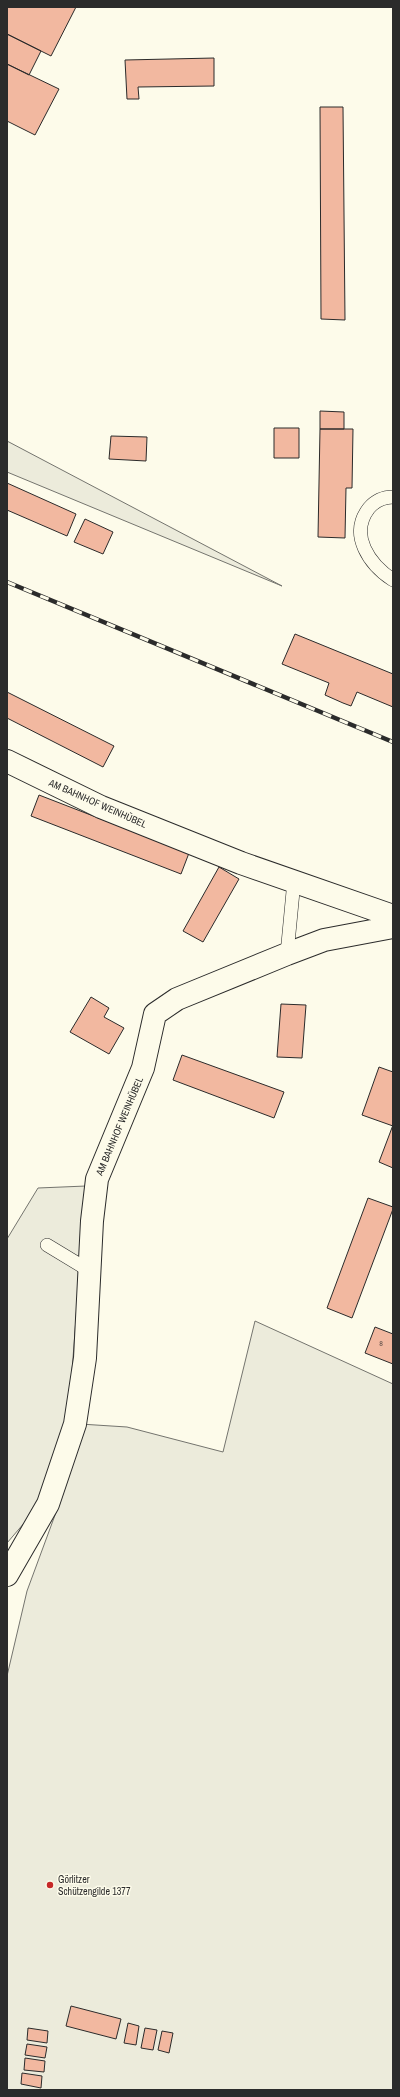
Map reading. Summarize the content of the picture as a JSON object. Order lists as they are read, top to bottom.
{
  "streets": {
    "street": ["AM BAHNHOF WEINHÜBEL"]
  },
  "places": ["Görlitzer Schützengilde 1377"],
  "house_numbers": ["8"]
}
